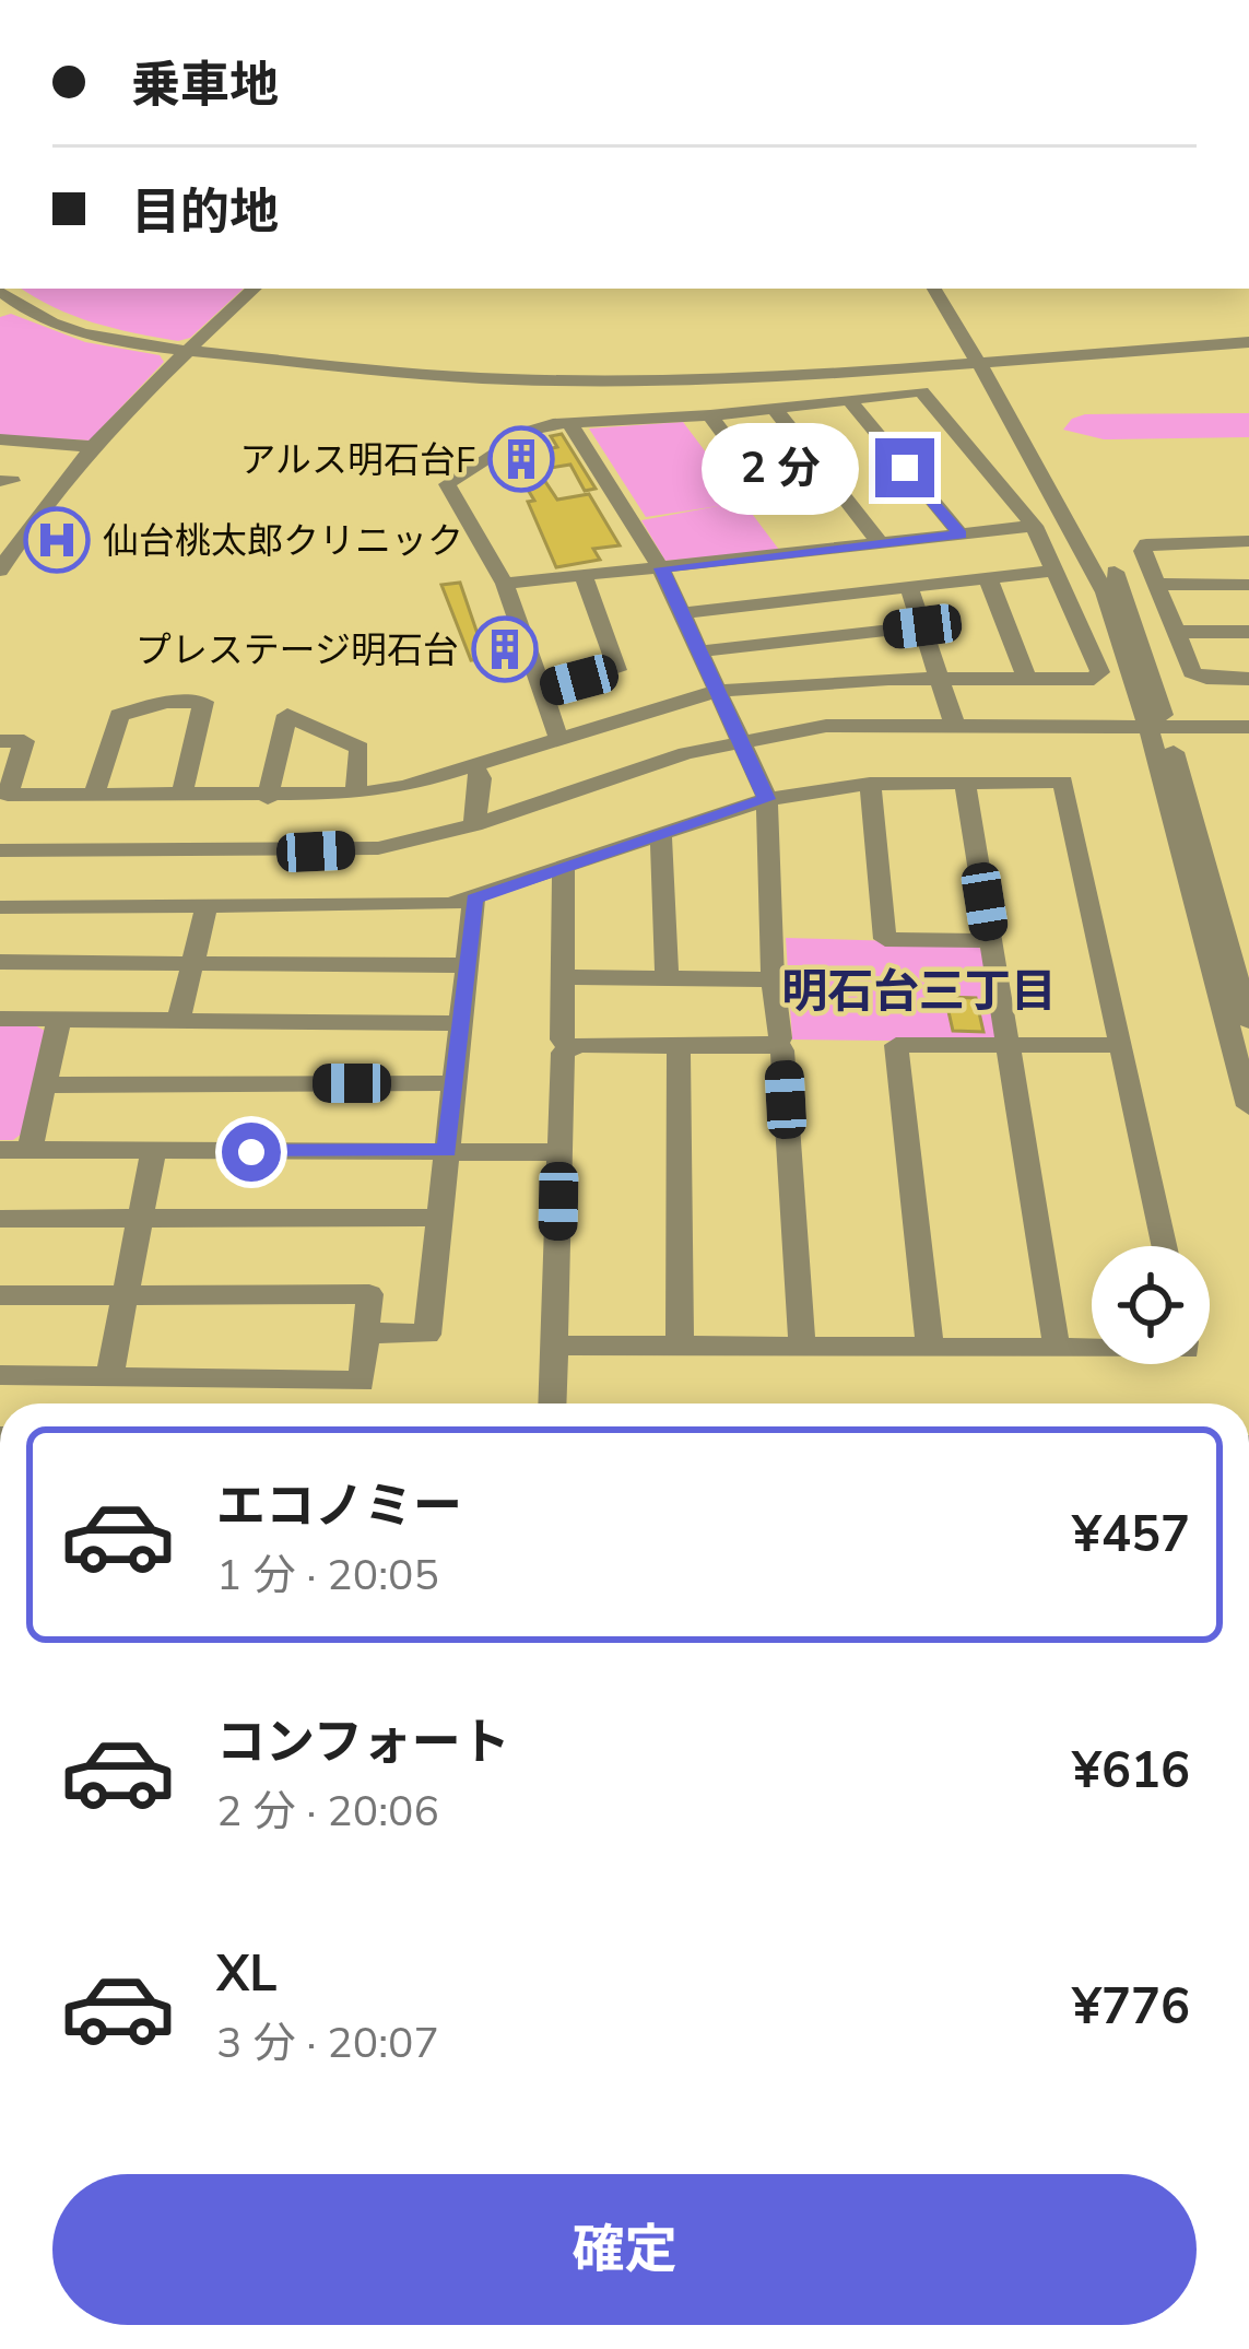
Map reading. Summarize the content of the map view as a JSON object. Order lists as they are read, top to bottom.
{
  "districts": ["明石台三丁目"],
  "places": {
    "building": ["アルス明石台F", "プレステージ明石台"],
    "hospital": ["仙台桃太郎クリニック"]
  },
  "page": {
    "banner": ["乗車地", "目的地"],
    "bubble": "2 分",
    "list": [
      {
        "name": "エコノミー",
        "note": "1 分 · 20:05",
        "value": "¥457"
      },
      {
        "name": "コンフォート",
        "note": "2 分 · 20:06",
        "value": "¥616"
      },
      {
        "name": "XL",
        "note": "3 分 · 20:07",
        "value": "¥776"
      }
    ],
    "buttons": "確定"
  }
}
